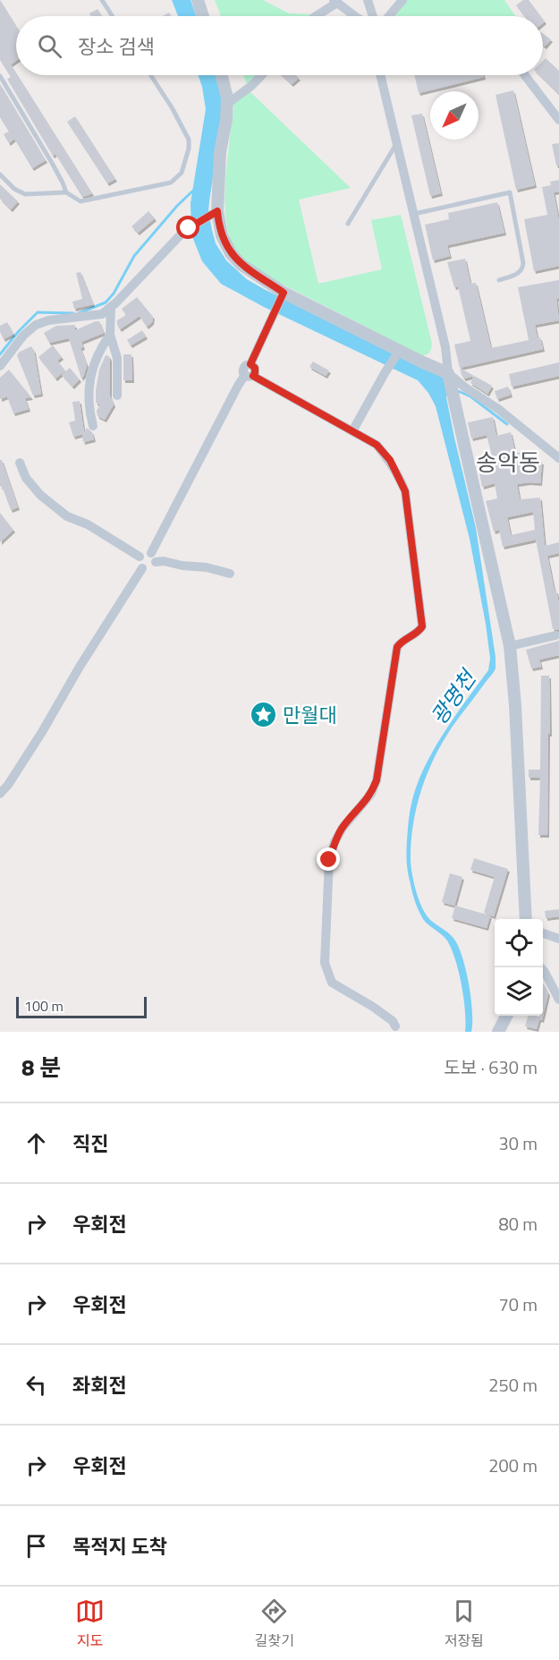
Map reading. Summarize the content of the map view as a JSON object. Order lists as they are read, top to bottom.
{
  "districts": ["송악동"],
  "water": ["광명천"],
  "places": {
    "place": ["만월대"]
  },
  "scale_bar": "100 m",
  "north": "bottom left",
  "page": {
    "search": "장소 검색",
    "scale": "100 m",
    "heading": ["8 분", "도보 · 630 m"],
    "list": [
      ["직진", "30 m"],
      ["우회전", "80 m"],
      ["우회전", "70 m"],
      ["좌회전", "250 m"],
      ["우회전", "200 m"],
      "목적지 도착"
    ],
    "nav": ["지도", "길찾기", "저장됨"]
  }
}
